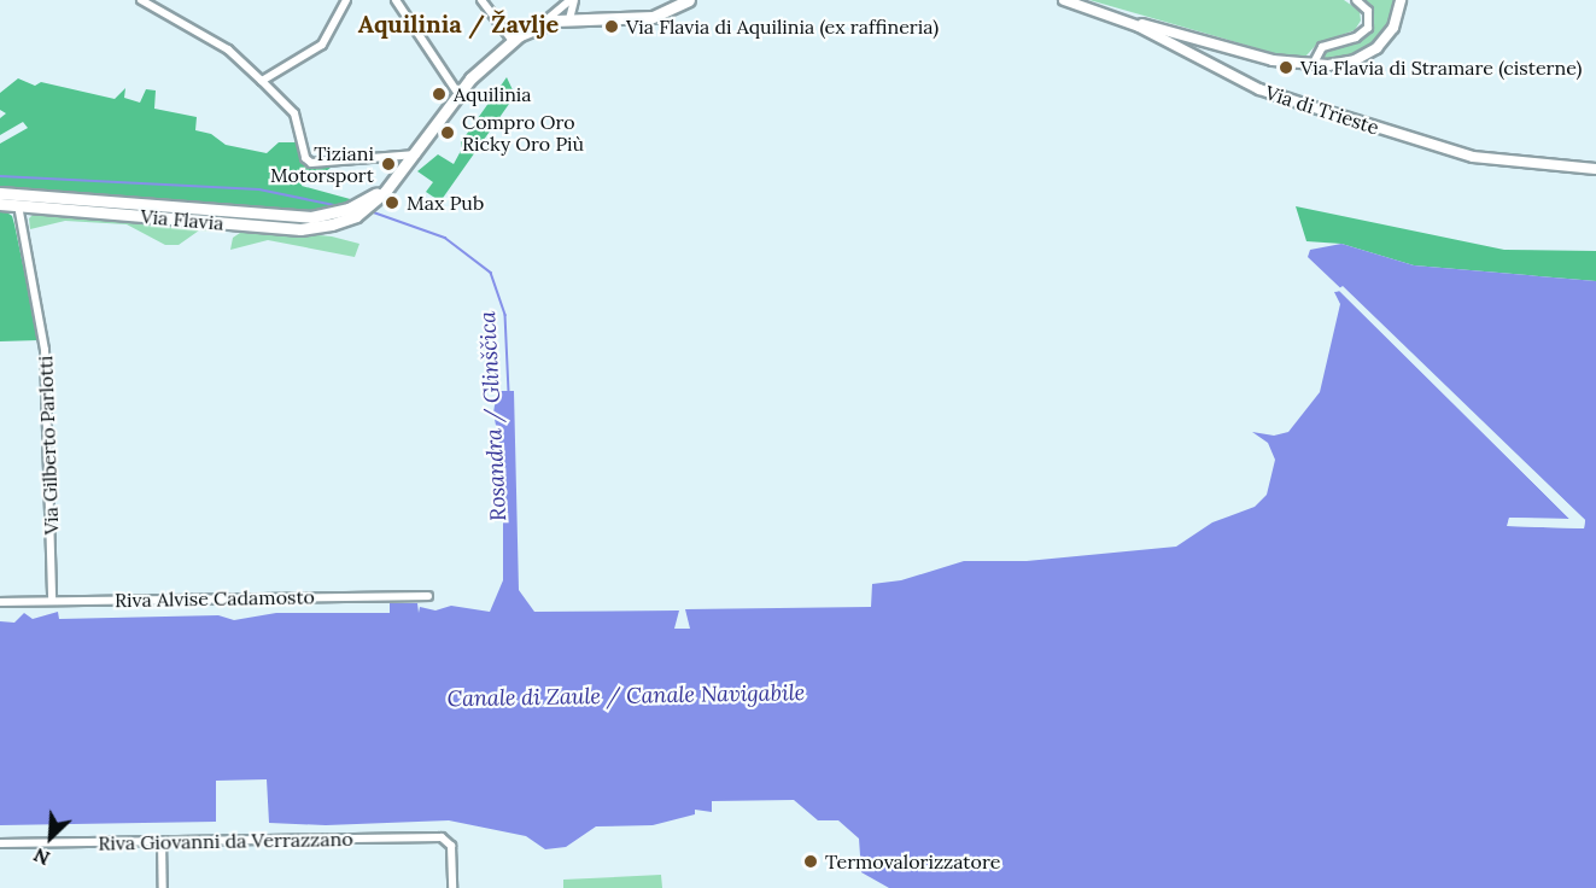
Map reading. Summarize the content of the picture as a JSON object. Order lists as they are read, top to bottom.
{
  "streets": {
    "main road": ["Via Flavia"],
    "street": [
      "Via di Trieste",
      "Via Gilberto Parlotti",
      "Riva Alvise Cadamosto",
      "Riva Giovanni da Verrazzano"
    ]
  },
  "crossings": [
    ["Via Flavia", "Via Gilberto Parlotti"],
    ["Via Gilberto Parlotti", "Riva Alvise Cadamosto"]
  ],
  "districts": ["Aquilinia / Žavlje"],
  "water": ["Rosandra / Glinščica", "Canale di Zaule / Canale Navigabile"],
  "places": [
    "Via Flavia di Aquilinia (ex raffineria)",
    "Via Flavia di Stramare (cisterne)",
    "Aquilinia",
    "Compro Oro Ricky Oro Più",
    "Tiziani Motorsport",
    "Max Pub",
    "Termovalorizzatore"
  ],
  "north": "bottom left"
}
